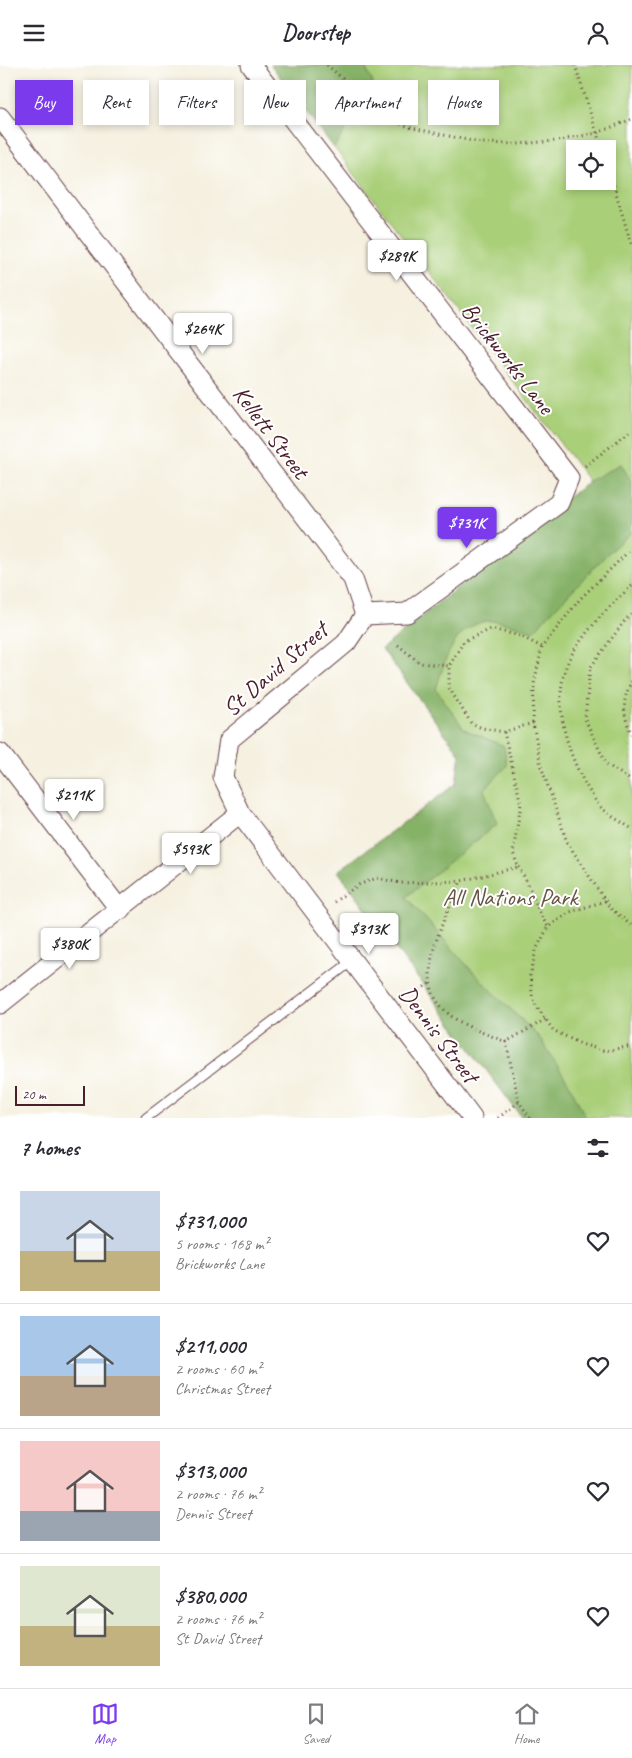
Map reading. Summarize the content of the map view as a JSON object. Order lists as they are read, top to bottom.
{
  "streets": {
    "street": [
      "Brickworks Lane",
      "Kellett Street",
      "St David Street",
      "Dennis Street"
    ]
  },
  "crossings": [
    ["Kellett Street", "St David Street"],
    ["St David Street", "Dennis Street"]
  ],
  "parks": ["All Nations Park"],
  "scale_bar": "20 m",
  "page": {
    "header": "Doorstep",
    "chip": [
      "Buy",
      "Rent",
      "Filters",
      "New",
      "Apartment",
      "House"
    ],
    "price": [
      "$289K",
      "$264K",
      "$731K",
      "$211K",
      "$593K",
      "$313K",
      "$380K"
    ],
    "scale": "20 m",
    "heading": "7 homes",
    "list": [
      {
        "name": "$731,000",
        "note": "5 rooms · 168 m² · Brickworks Lane"
      },
      {
        "name": "$211,000",
        "note": "2 rooms · 60 m² · Christmas Street"
      },
      {
        "name": "$313,000",
        "note": "2 rooms · 76 m² · Dennis Street"
      },
      {
        "name": "$380,000",
        "note": "2 rooms · 76 m² · St David Street"
      }
    ],
    "tabs": ["Map", "Saved", "Home"]
  }
}
